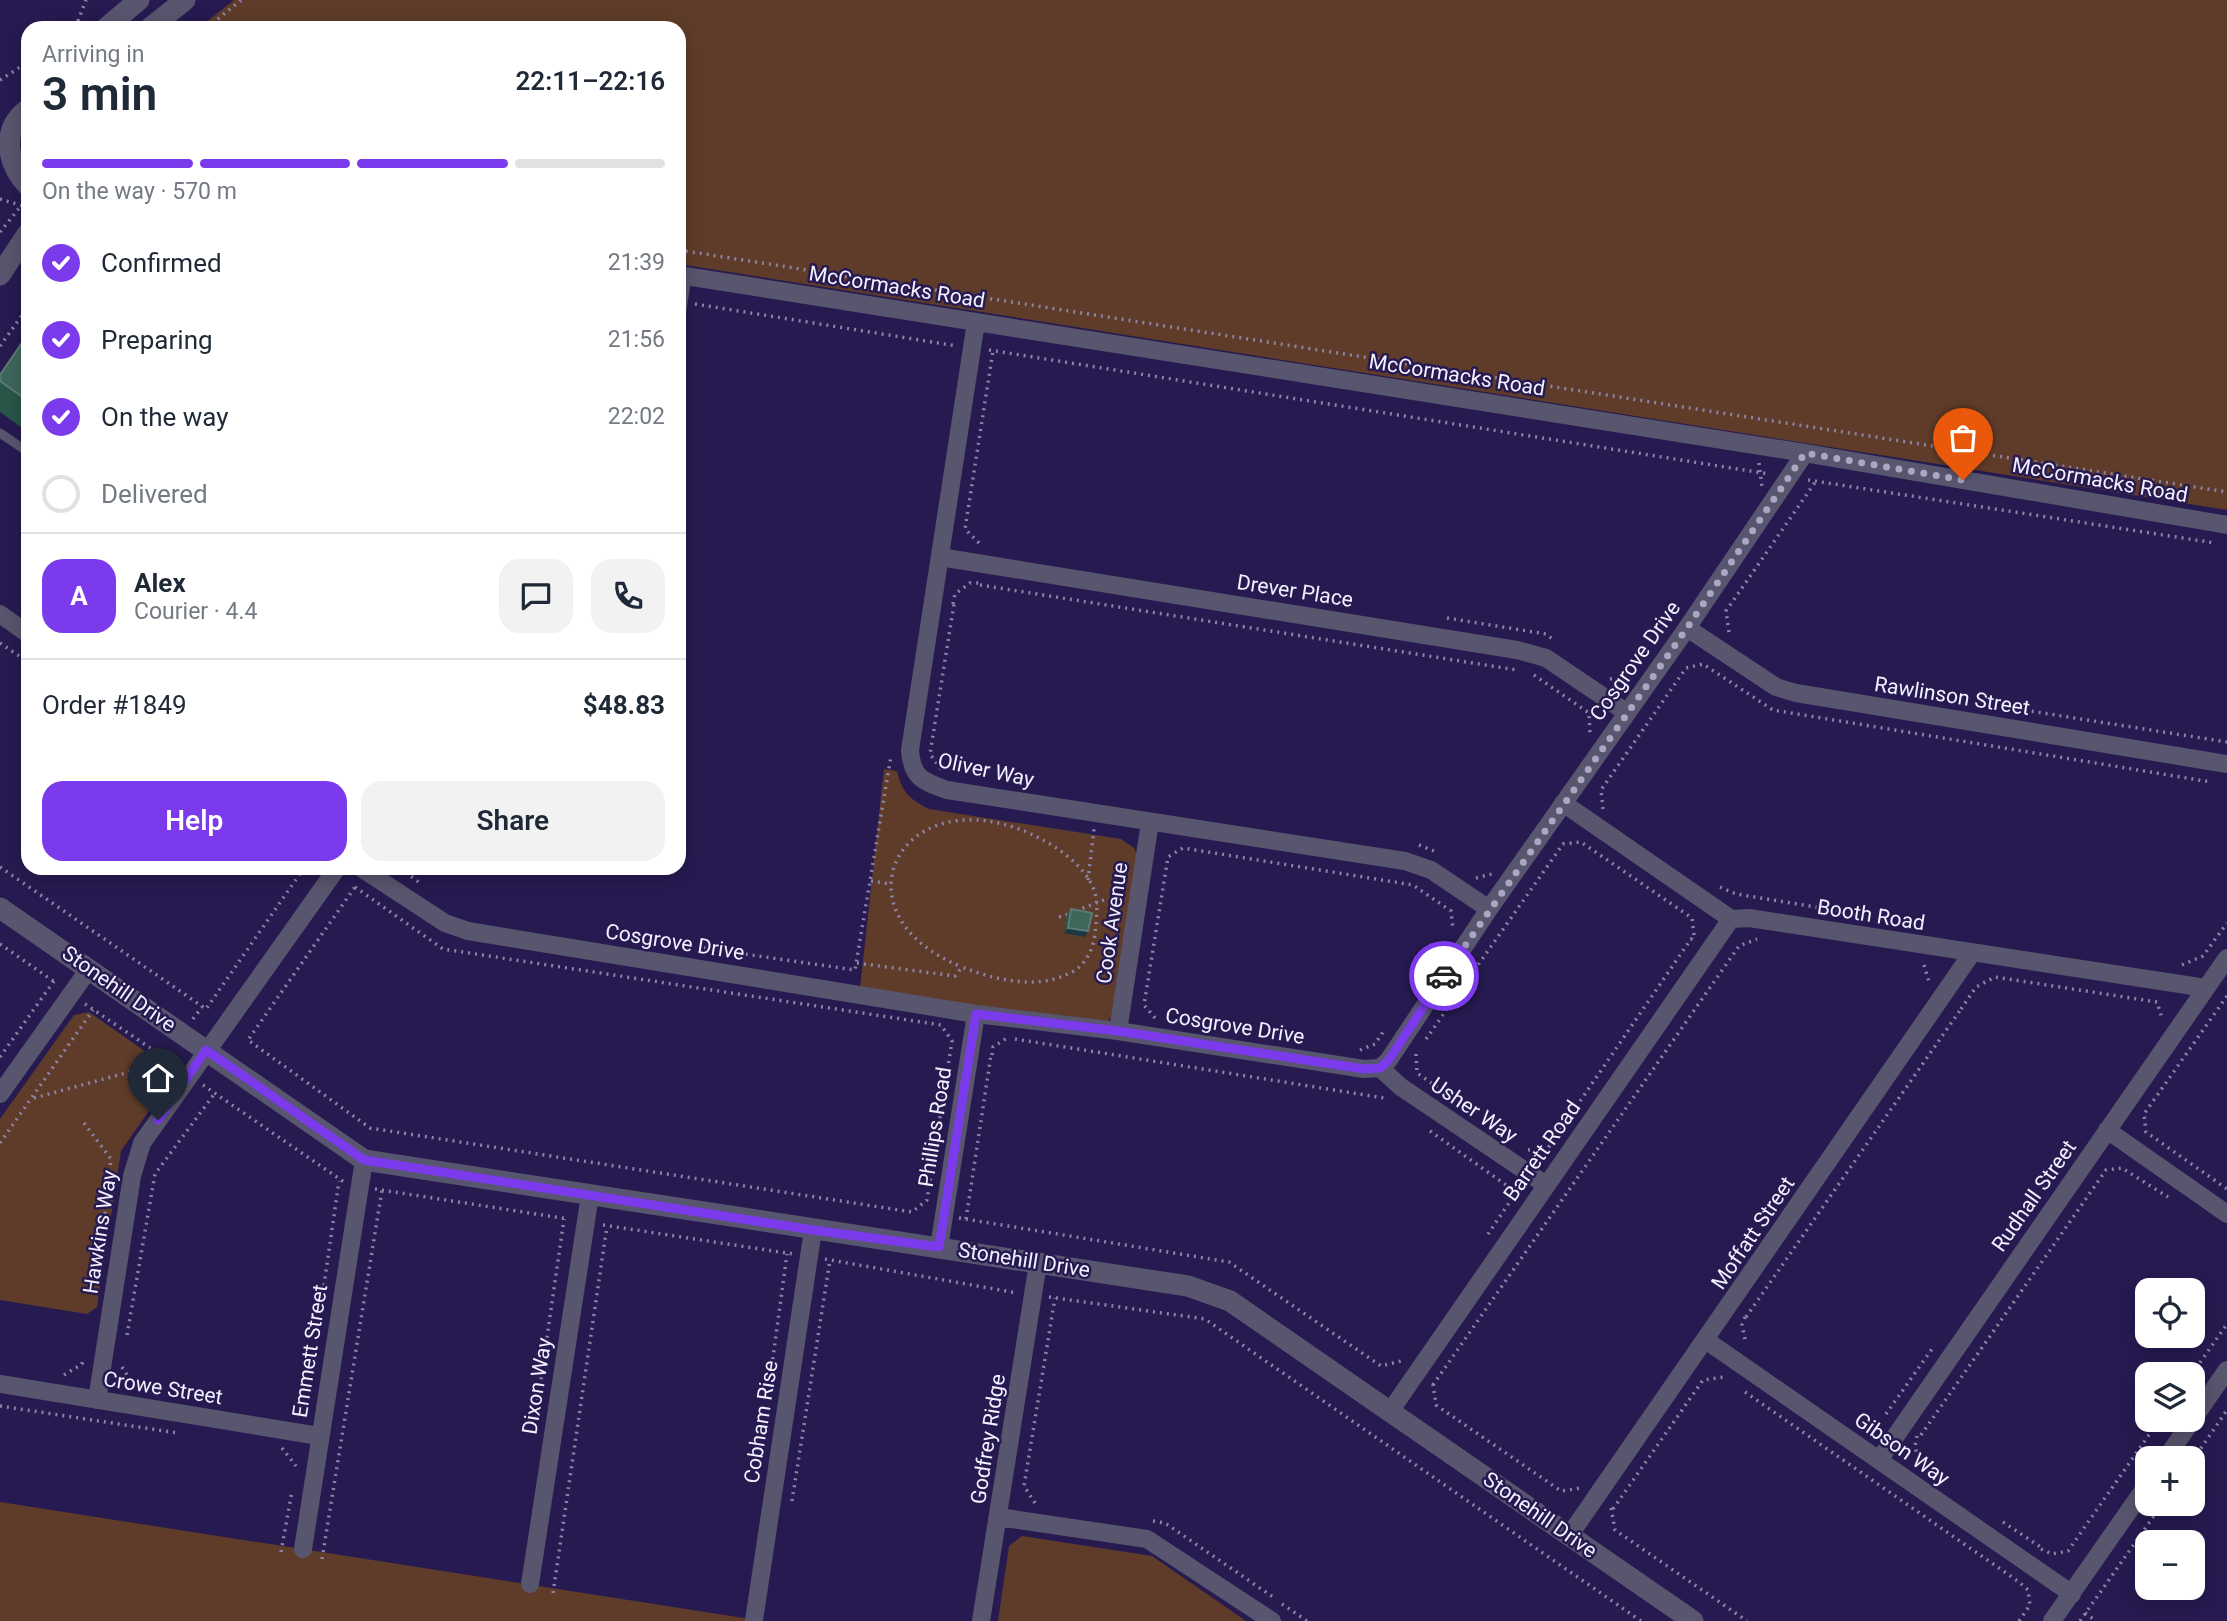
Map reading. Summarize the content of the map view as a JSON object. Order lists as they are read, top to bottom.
{
  "streets": {
    "street": [
      "McCormacks Road",
      "Drever Place",
      "Cosgrove Drive",
      "Rawlinson Street",
      "Oliver Way",
      "Booth Road",
      "Cook Avenue",
      "Stonehill Drive",
      "Usher Way",
      "Phillips Road",
      "Barrett Road",
      "Rudhall Street",
      "Hawkins Way",
      "Moffatt Street",
      "Emmett Street",
      "Dixon Way",
      "Crowe Street",
      "Cobham Rise",
      "Godfrey Ridge",
      "Gibson Way"
    ]
  },
  "crossings": [
    ["McCormacks Road", "Cosgrove Drive"],
    ["McCormacks Road", "Oliver Way"],
    ["Drever Place", "Cosgrove Drive"],
    ["Drever Place", "Oliver Way"],
    ["Cosgrove Drive", "Rawlinson Street"],
    ["Cosgrove Drive", "Oliver Way"],
    ["Cosgrove Drive", "Cook Avenue"],
    ["Cosgrove Drive", "Usher Way"],
    ["Cosgrove Drive", "Phillips Road"],
    ["Oliver Way", "Cook Avenue"],
    ["Booth Road", "Barrett Road"],
    ["Booth Road", "Rudhall Street"],
    ["Booth Road", "Moffatt Street"],
    ["Stonehill Drive", "Phillips Road"],
    ["Stonehill Drive", "Barrett Road"],
    ["Stonehill Drive", "Hawkins Way"],
    ["Stonehill Drive", "Moffatt Street"],
    ["Stonehill Drive", "Emmett Street"],
    ["Stonehill Drive", "Dixon Way"],
    ["Stonehill Drive", "Cobham Rise"],
    ["Stonehill Drive", "Godfrey Ridge"],
    ["Usher Way", "Barrett Road"],
    ["Rudhall Street", "Gibson Way"],
    ["Hawkins Way", "Crowe Street"],
    ["Moffatt Street", "Gibson Way"],
    ["Emmett Street", "Crowe Street"]
  ],
  "page": {
    "heading": ["3 min", "Arriving in", "22:11–22:16"],
    "panel": [
      "Alex",
      "Courier · 4.4",
      "Order #1849",
      "$48.83"
    ],
    "bar": "On the way · 570 m",
    "list": [
      ["Confirmed", "21:39"],
      ["Preparing", "21:56"],
      ["On the way", "22:02"],
      "Delivered"
    ],
    "round": "A",
    "buttons": ["Help", "Share"],
    "map_buttons": ["+", "−"]
  }
}
